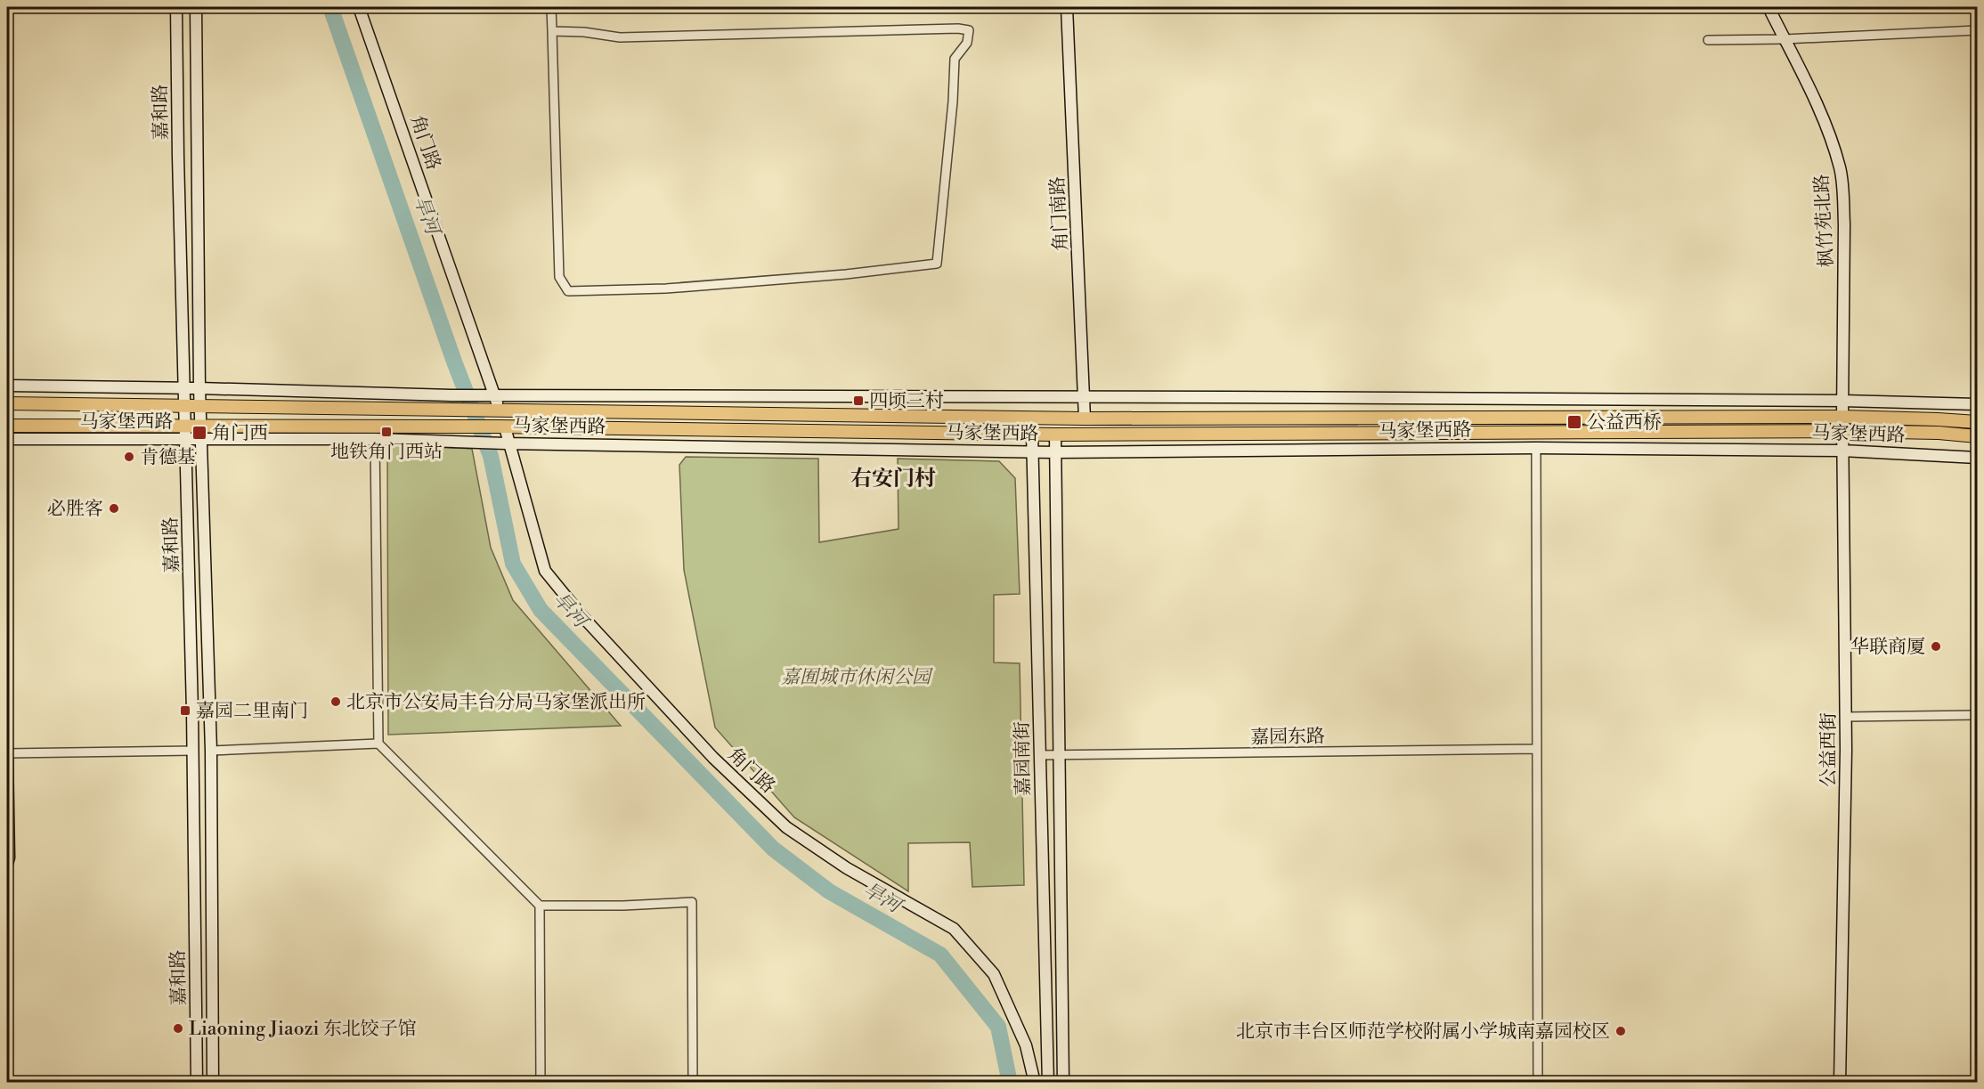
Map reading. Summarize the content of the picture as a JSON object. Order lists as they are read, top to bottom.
{
  "streets": {
    "main road": ["马家堡西路"],
    "street": [
      "嘉和路",
      "角门路",
      "角门南路",
      "枫竹苑北路",
      "嘉园东路",
      "公益西街",
      "嘉园南街"
    ]
  },
  "crossings": [
    ["嘉和路", "马家堡西路"],
    ["角门路", "马家堡西路"],
    ["角门南路", "马家堡西路"],
    ["枫竹苑北路", "马家堡西路"],
    ["枫竹苑北路", "公益西街"],
    ["马家堡西路", "公益西街"],
    ["马家堡西路", "嘉园南街"],
    ["嘉园东路", "嘉园南街"]
  ],
  "districts": ["右安门村"],
  "water": ["旱河"],
  "parks": ["嘉囿城市休闲公园"],
  "places": {
    "transit": [
      "四顷三村",
      "公益西桥",
      "地铁角门西站",
      "角门西",
      "嘉园二里南门"
    ],
    "other": [
      "肯德基",
      "必胜客",
      "华联商厦",
      "北京市公安局丰台分局马家堡派出所",
      "Liaoning Jiaozi 东北饺子馆",
      "北京市丰台区师范学校附属小学城南嘉园校区"
    ]
  }
}
